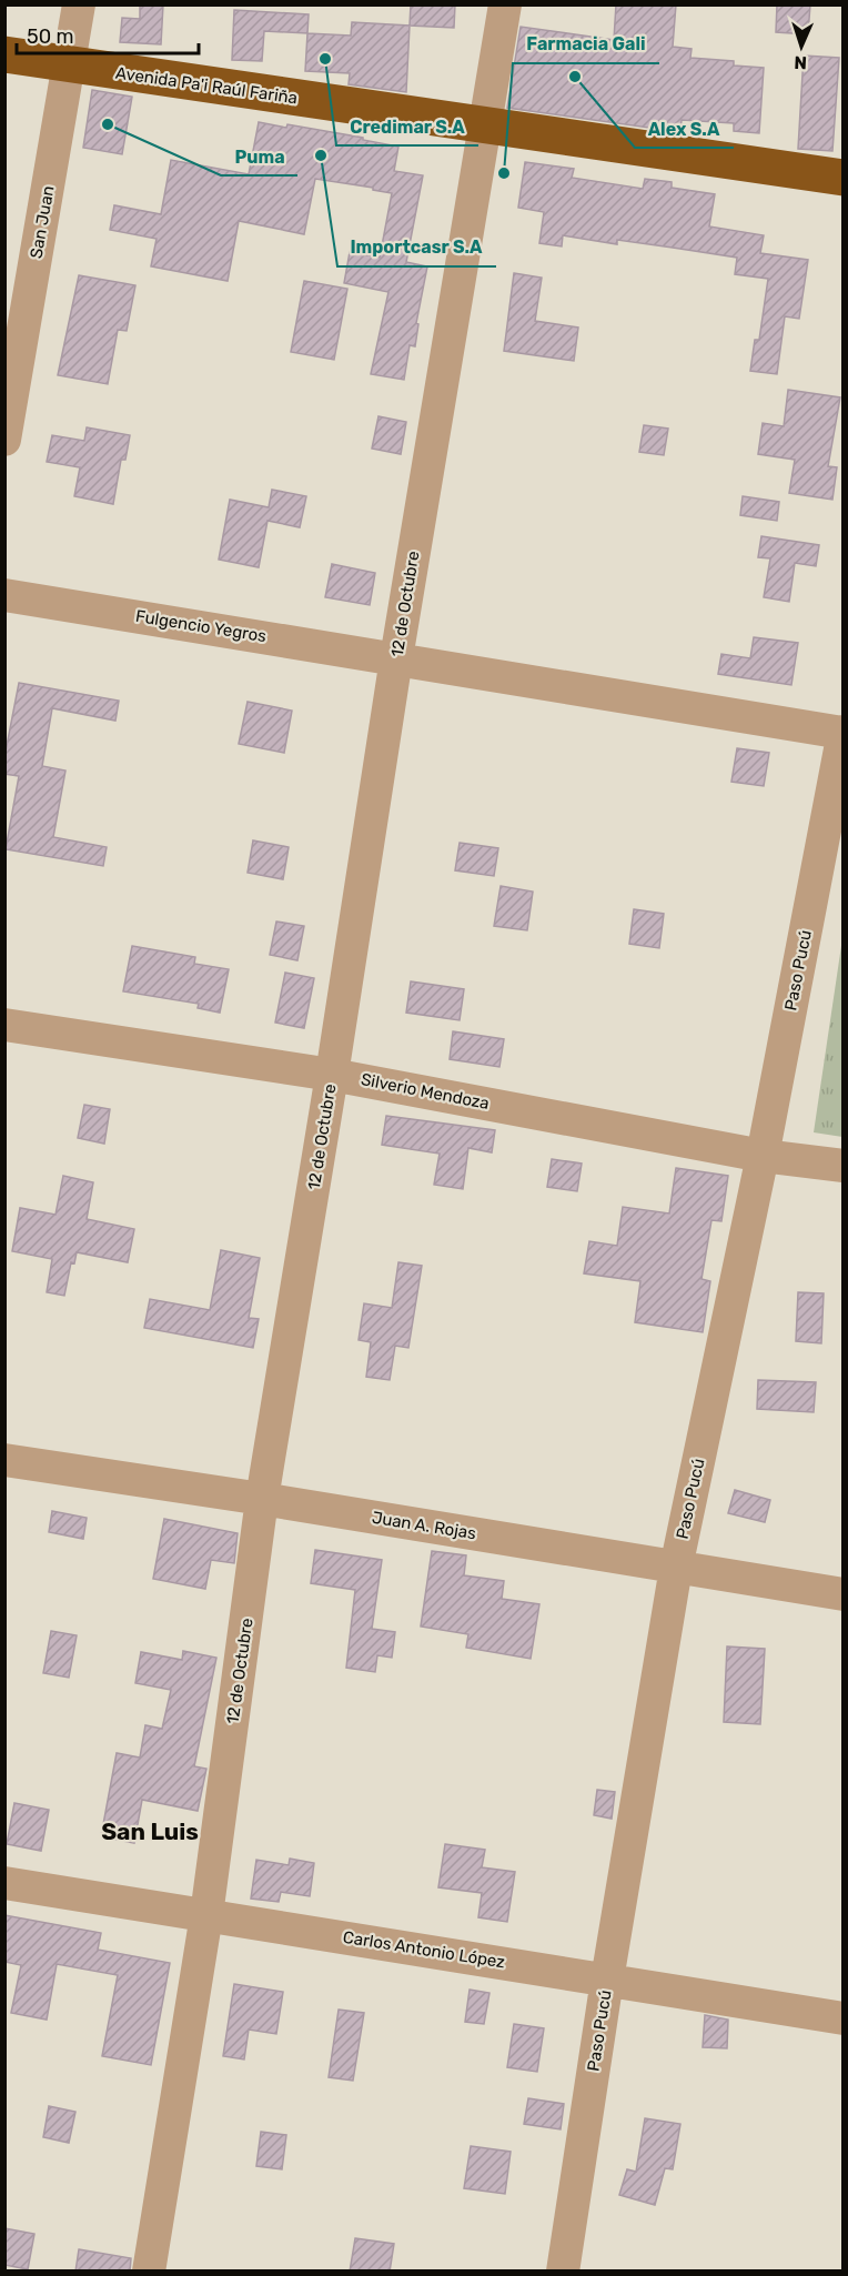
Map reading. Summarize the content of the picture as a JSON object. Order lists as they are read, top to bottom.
{
  "streets": {
    "highway": ["Avenida Pa'i Raúl Fariña"],
    "street": [
      "San Juan",
      "12 de Octubre",
      "Fulgencio Yegros",
      "Paso Pucú",
      "Silverio Mendoza",
      "Juan A. Rojas",
      "Carlos Antonio López"
    ]
  },
  "crossings": [
    ["Avenida Pa'i Raúl Fariña", "San Juan"],
    ["Avenida Pa'i Raúl Fariña", "12 de Octubre"],
    ["12 de Octubre", "Fulgencio Yegros"],
    ["12 de Octubre", "Silverio Mendoza"],
    ["12 de Octubre", "Juan A. Rojas"],
    ["12 de Octubre", "Carlos Antonio López"],
    ["Fulgencio Yegros", "Paso Pucú"],
    ["Paso Pucú", "Silverio Mendoza"],
    ["Paso Pucú", "Juan A. Rojas"],
    ["Paso Pucú", "Carlos Antonio López"]
  ],
  "districts": ["San Luis"],
  "places": [
    "Credimar S.A",
    "Alex S.A",
    "Puma",
    "Importcasr S.A",
    "Farmacia Gali"
  ],
  "scale_bar": "50 m",
  "north": "bottom"
}
